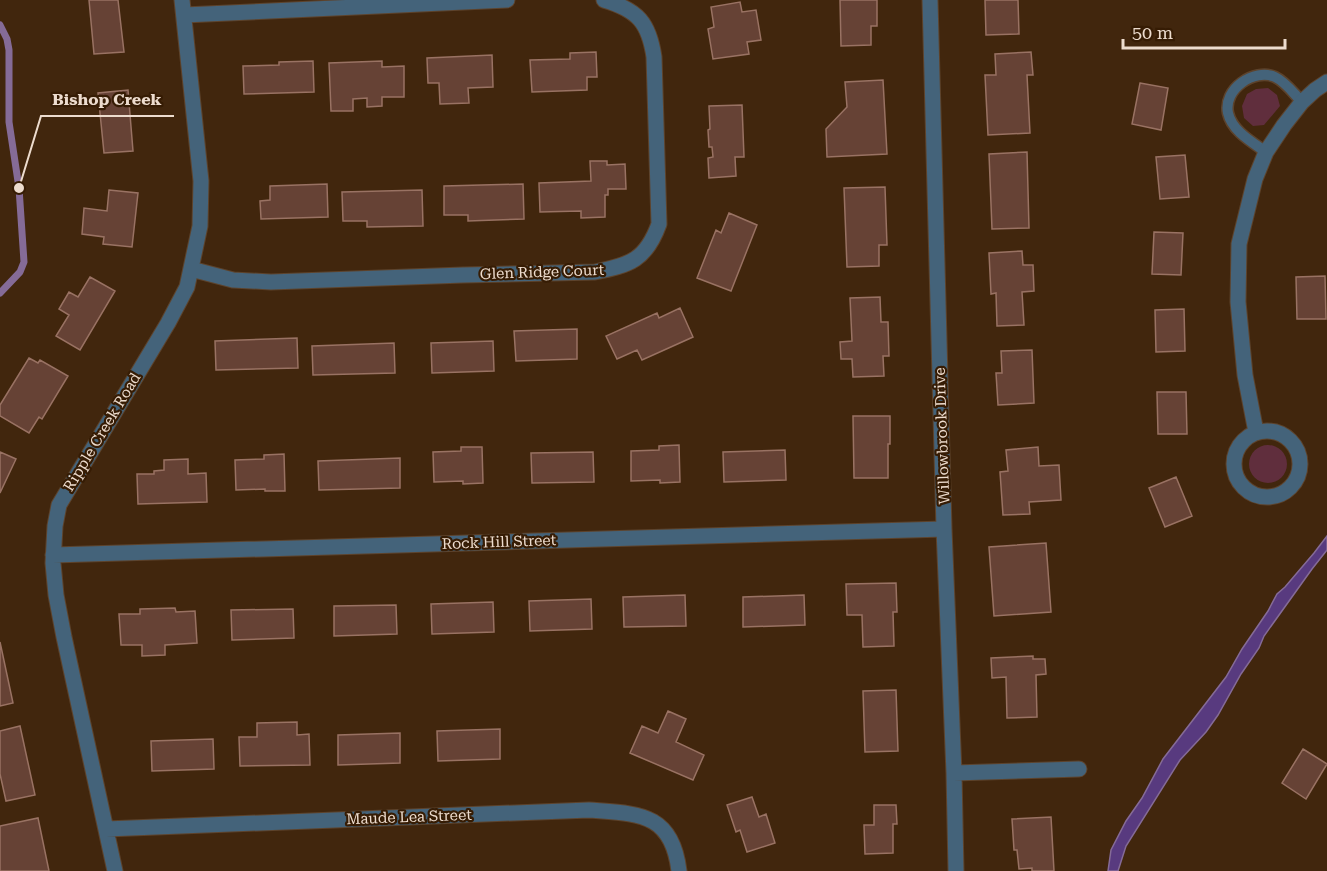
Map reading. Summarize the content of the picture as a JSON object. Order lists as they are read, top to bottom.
{
  "streets": {
    "street": [
      "Glen Ridge Court",
      "Ripple Creek Road",
      "Willowbrook Drive",
      "Rock Hill Street",
      "Maude Lea Street"
    ]
  },
  "crossings": [
    ["Glen Ridge Court", "Ripple Creek Road"],
    ["Ripple Creek Road", "Rock Hill Street"],
    ["Ripple Creek Road", "Maude Lea Street"],
    ["Willowbrook Drive", "Rock Hill Street"]
  ],
  "places": ["Bishop Creek"],
  "scale_bar": "50 m"
}
